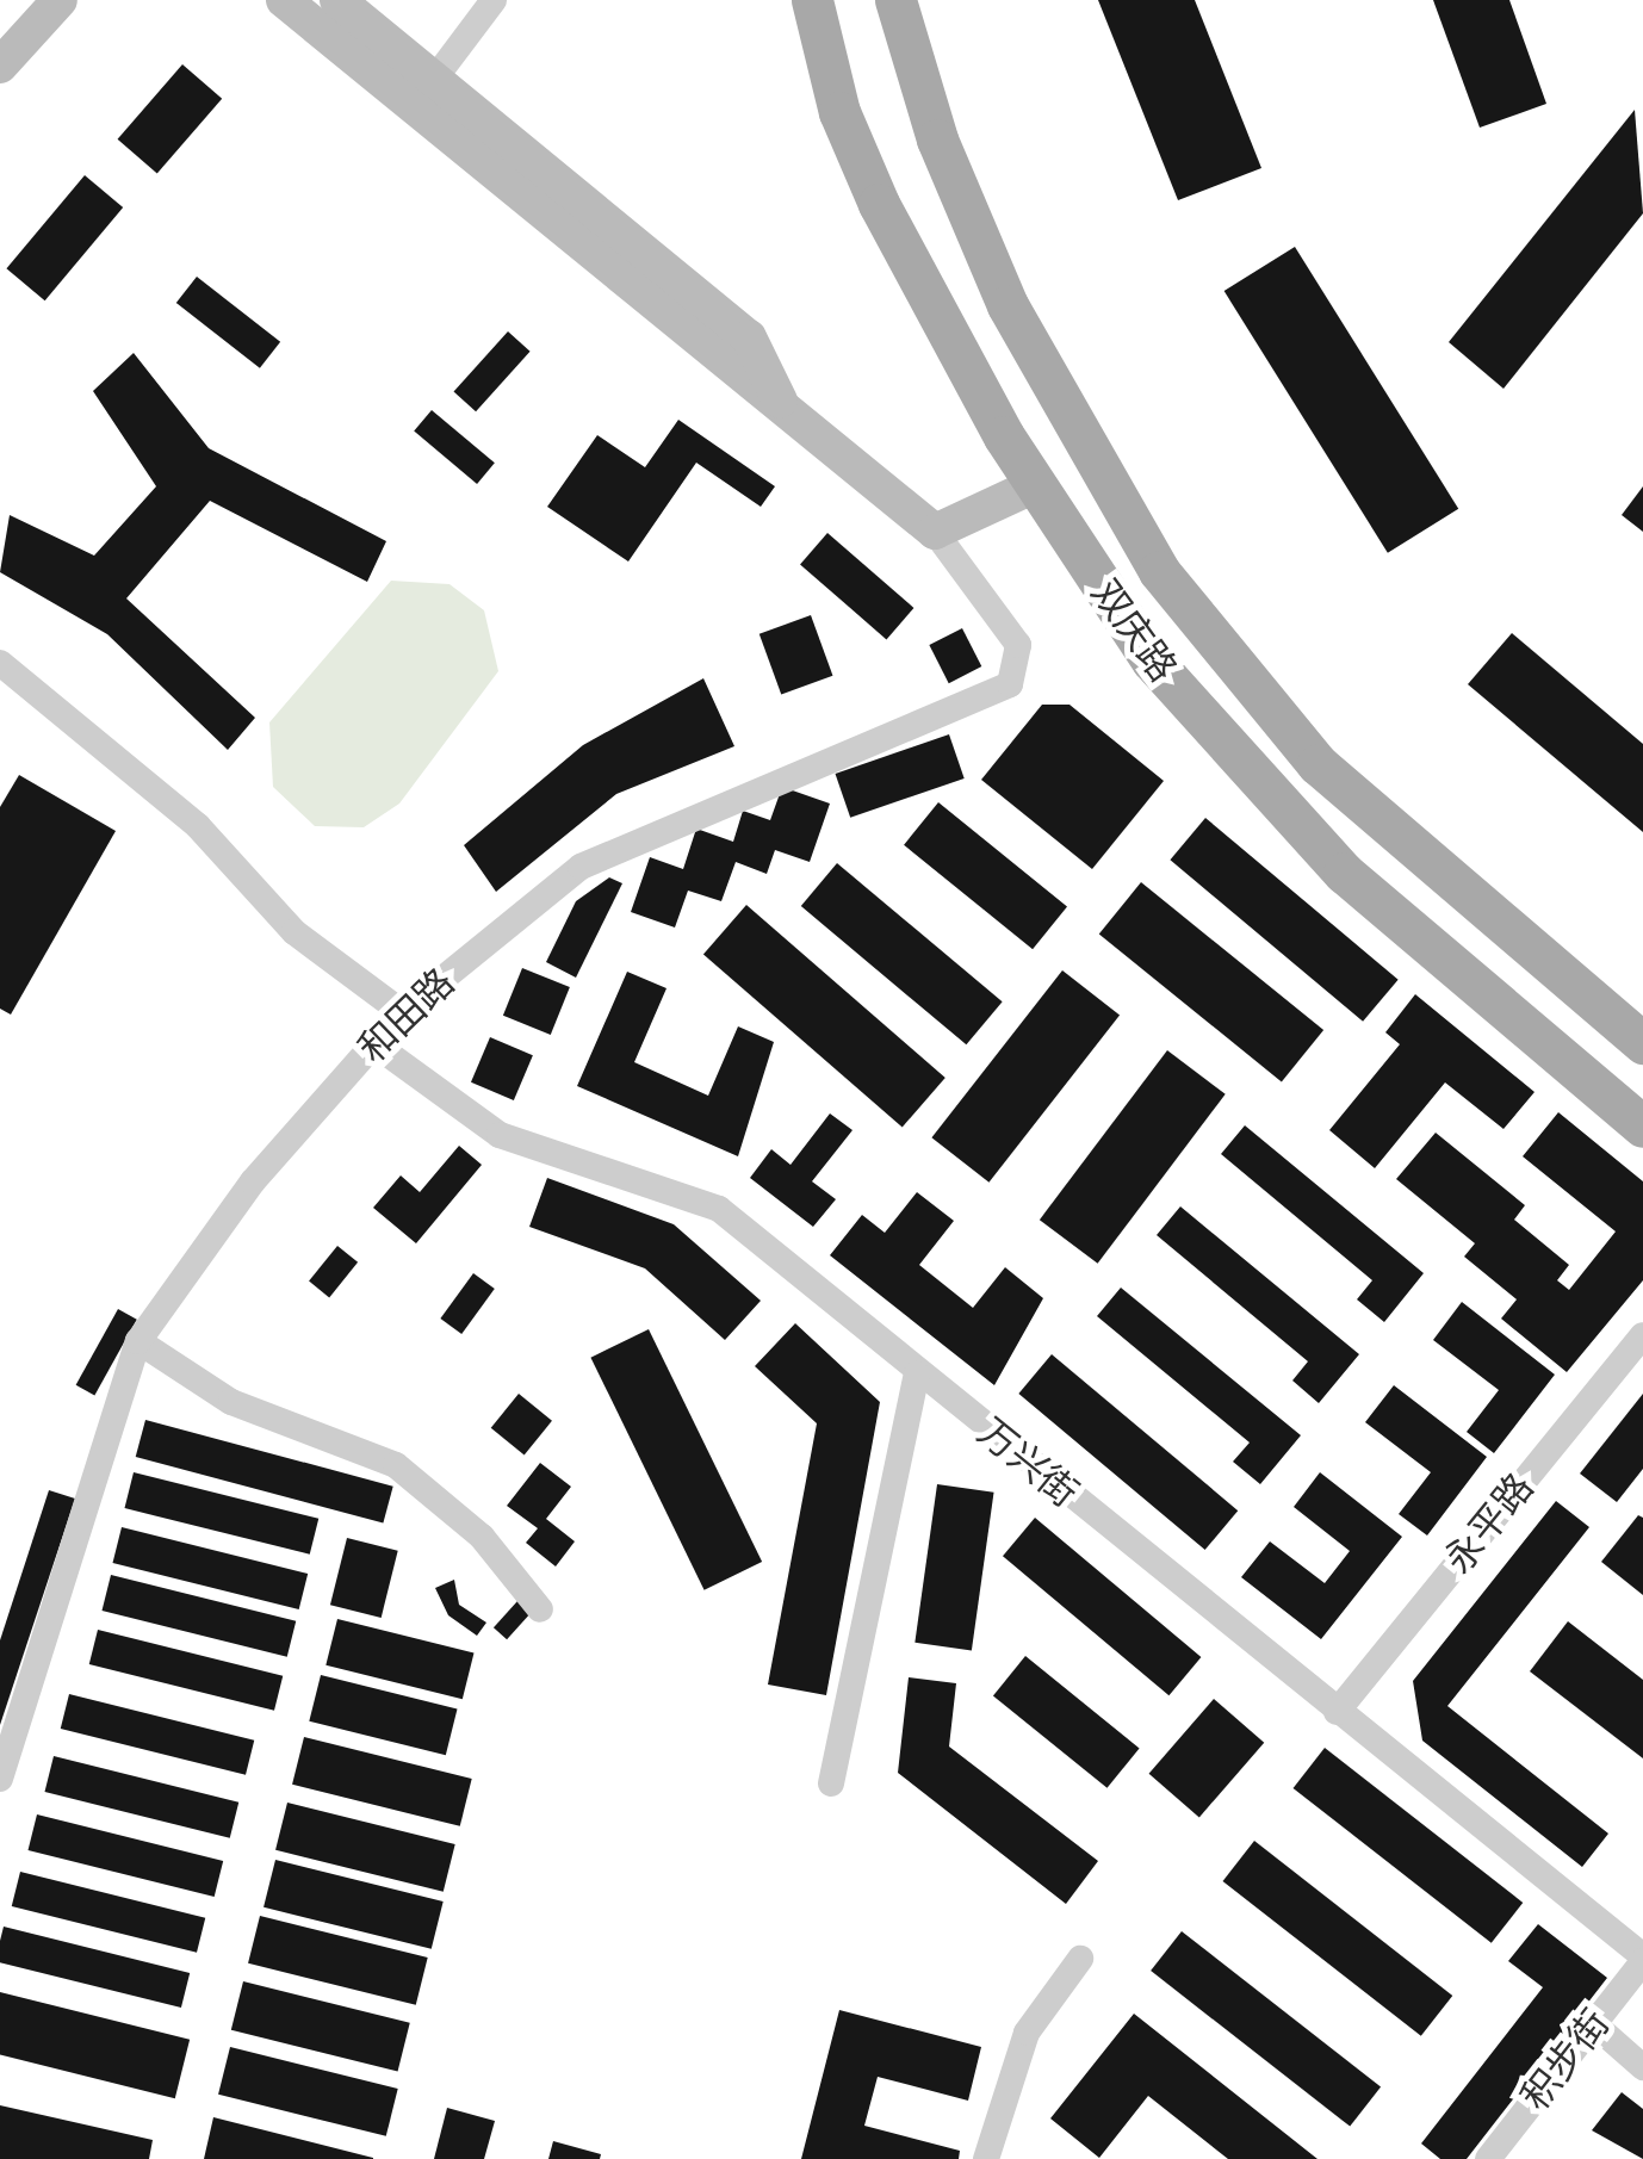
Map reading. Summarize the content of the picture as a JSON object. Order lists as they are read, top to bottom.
{
  "streets": {
    "main road": ["双庆路"],
    "street": [
      "和田路",
      "万兴街",
      "永平路",
      "积步街"
    ]
  },
  "crossings": [
    ["和田路", "万兴街"],
    ["万兴街", "永平路"],
    ["万兴街", "积步街"]
  ]
}
